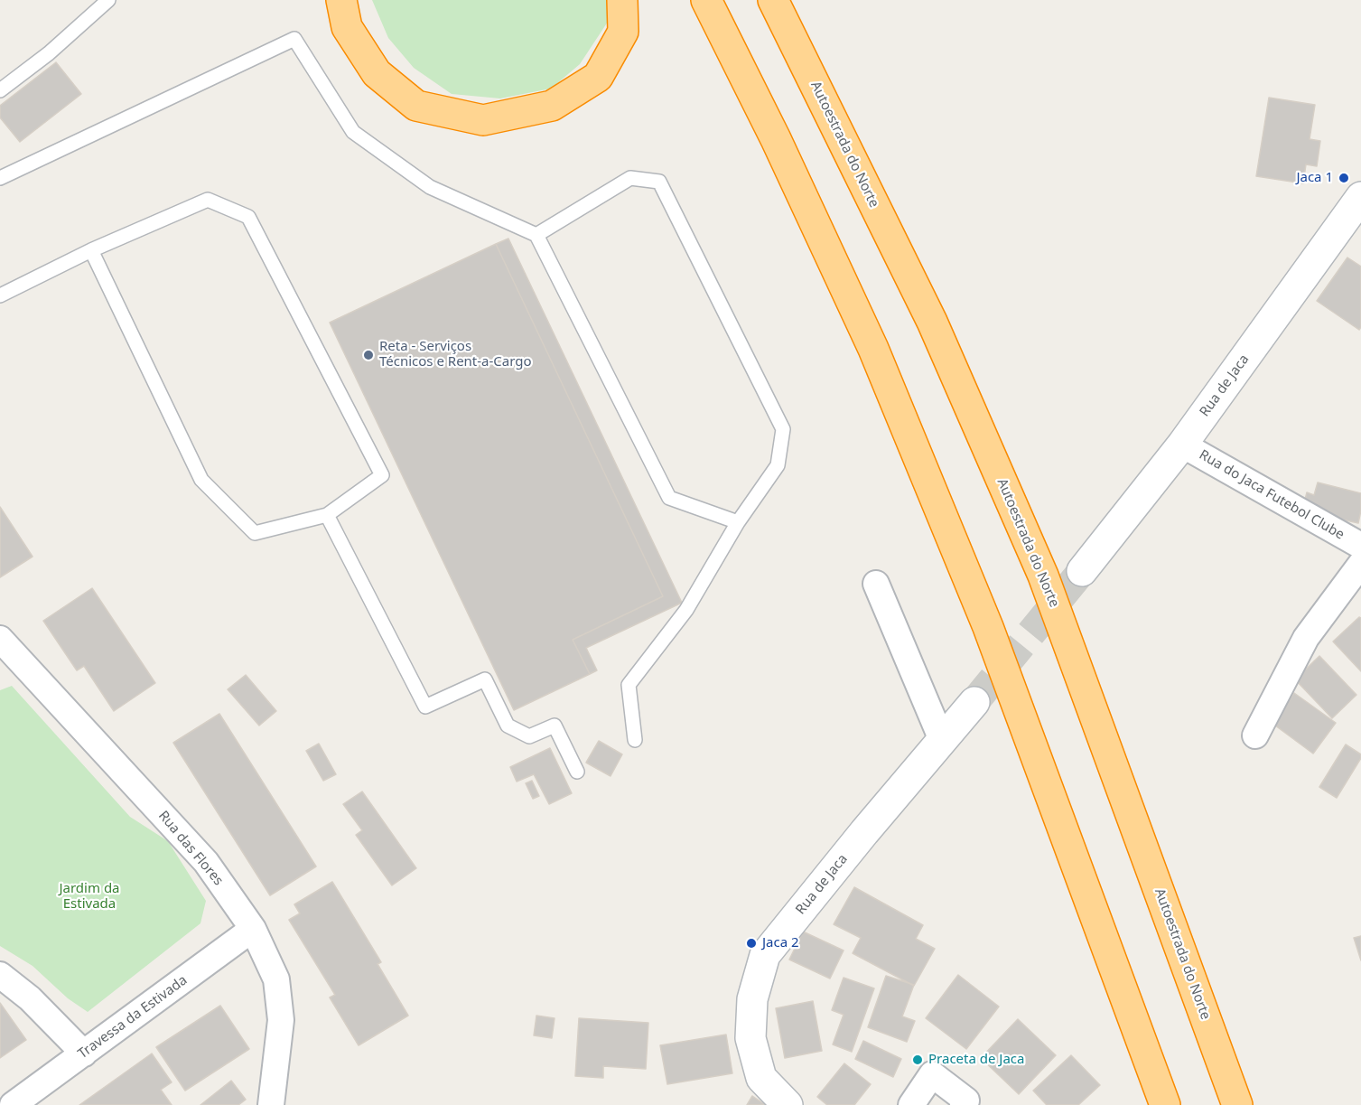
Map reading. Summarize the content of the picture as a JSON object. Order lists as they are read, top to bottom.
{
  "streets": {
    "highway": ["Autoestrada do Norte"],
    "street": [
      "Rua de Jaca",
      "Rua do Jaca Futebol Clube",
      "Rua das Flores",
      "Travessa da Estivada"
    ]
  },
  "crossings": [
    ["Rua de Jaca", "Rua do Jaca Futebol Clube"],
    ["Rua das Flores", "Travessa da Estivada"]
  ],
  "parks": ["Jardim da Estivada"],
  "places": [
    "Jaca 1",
    "Reta - Serviços Técnicos e Rent-a-Cargo",
    "Jaca 2",
    "Praceta de Jaca"
  ]
}
